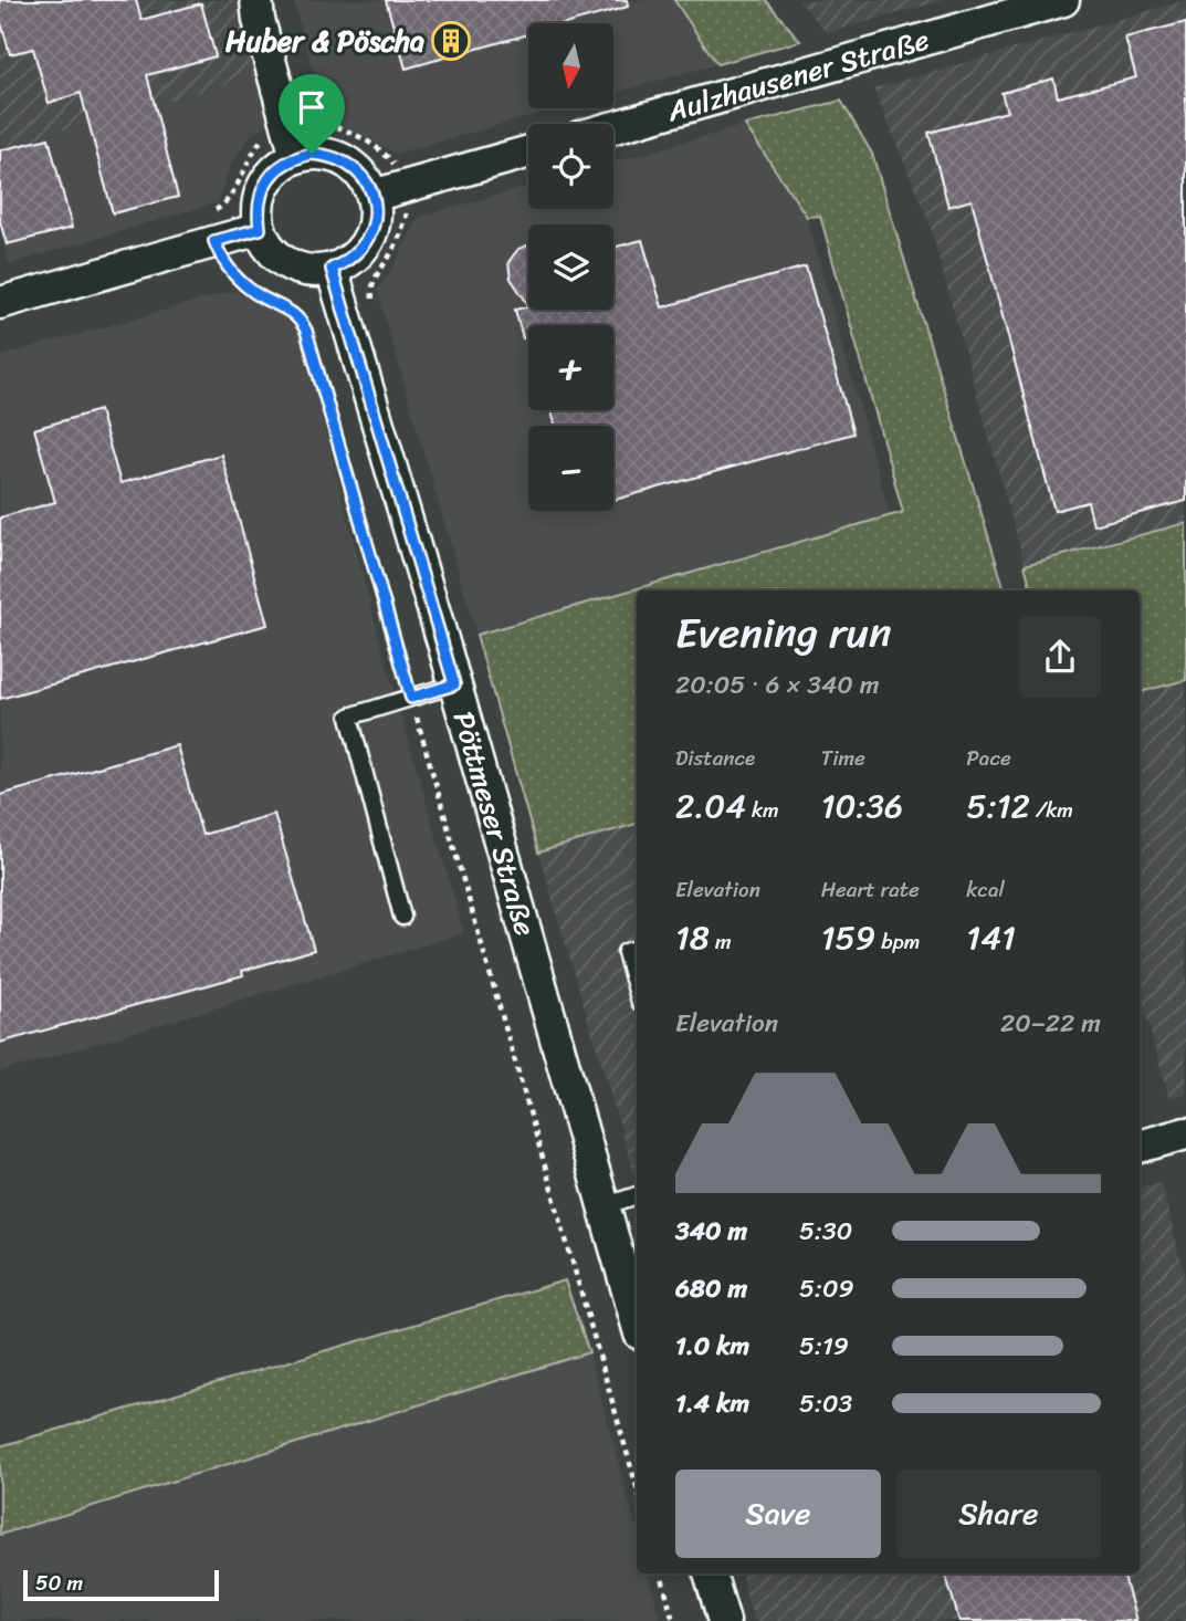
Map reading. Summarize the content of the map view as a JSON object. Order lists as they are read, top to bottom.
{
  "streets": {
    "street": ["Aulzhausener Straße", "Pöttmeser Straße"]
  },
  "places": {
    "building": ["Huber & Pöscha"]
  },
  "scale_bar": "50 m",
  "north": "bottom",
  "page": {
    "map_buttons": ["+", "−"],
    "heading": ["Evening run", "20:05 · 6 × 340 m"],
    "stats": [
      ["Distance", "2.04 km"],
      ["Time", "10:36"],
      ["Pace", "5:12 /km"],
      ["Elevation", "18 m"],
      ["Heart rate", "159 bpm"],
      ["kcal", "141"]
    ],
    "chart": ["Elevation", "20–22 m"],
    "list": [
      {
        "name": "340 m",
        "note": "5:30"
      },
      {
        "name": "680 m",
        "note": "5:09"
      },
      {
        "name": "1.0 km",
        "note": "5:19"
      },
      {
        "name": "1.4 km",
        "note": "5:03"
      }
    ],
    "buttons": ["Save", "Share"],
    "scale": "50 m"
  }
}
